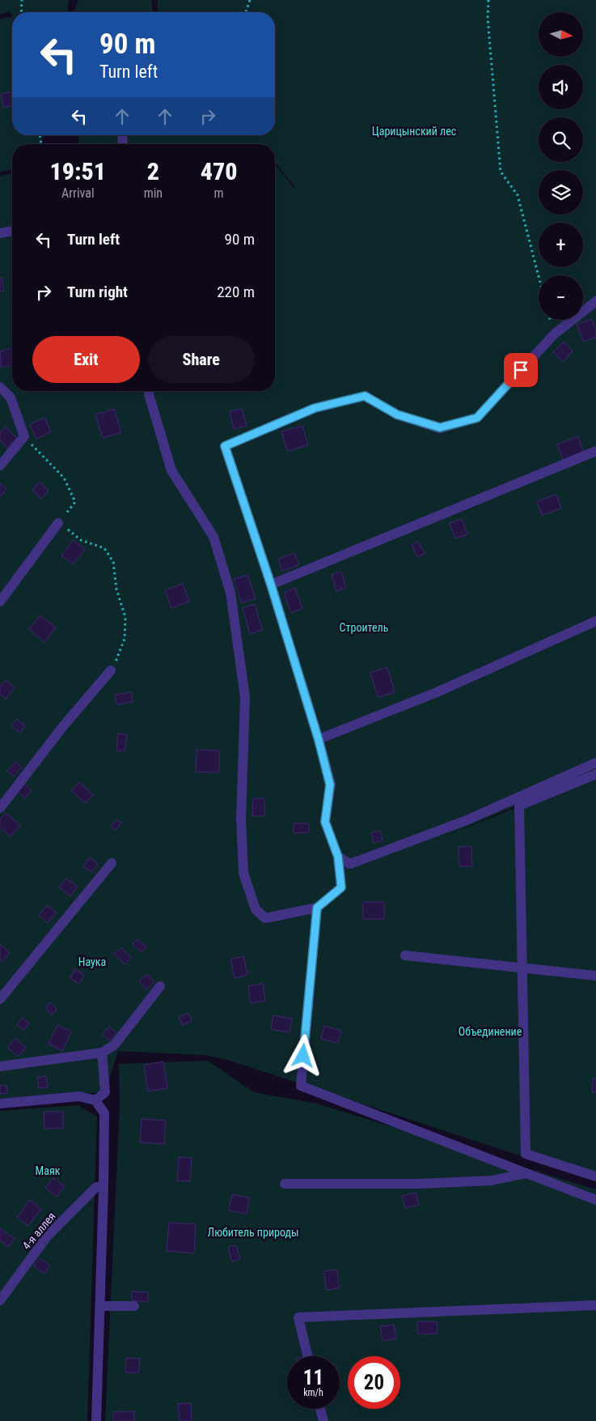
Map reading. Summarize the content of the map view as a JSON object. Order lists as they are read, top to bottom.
{
  "streets": {
    "street": ["4-я аллея"]
  },
  "parks": [
    "Царицынский лес",
    "Строитель",
    "Наука",
    "Объединение",
    "Маяк",
    "Любитель природы"
  ],
  "north": "right",
  "page": {
    "map_buttons": ["+", "−"],
    "turn": ["90 m", "Turn left"],
    "eta": [
      "19:51",
      "Arrival",
      "2",
      "min",
      "470",
      "m"
    ],
    "list": [
      {
        "name": "Turn left",
        "value": "90 m"
      },
      {
        "name": "Turn right",
        "value": "220 m"
      }
    ],
    "buttons": ["Exit", "Share"],
    "speed": "11 km/h",
    "limit": "20"
  }
}
